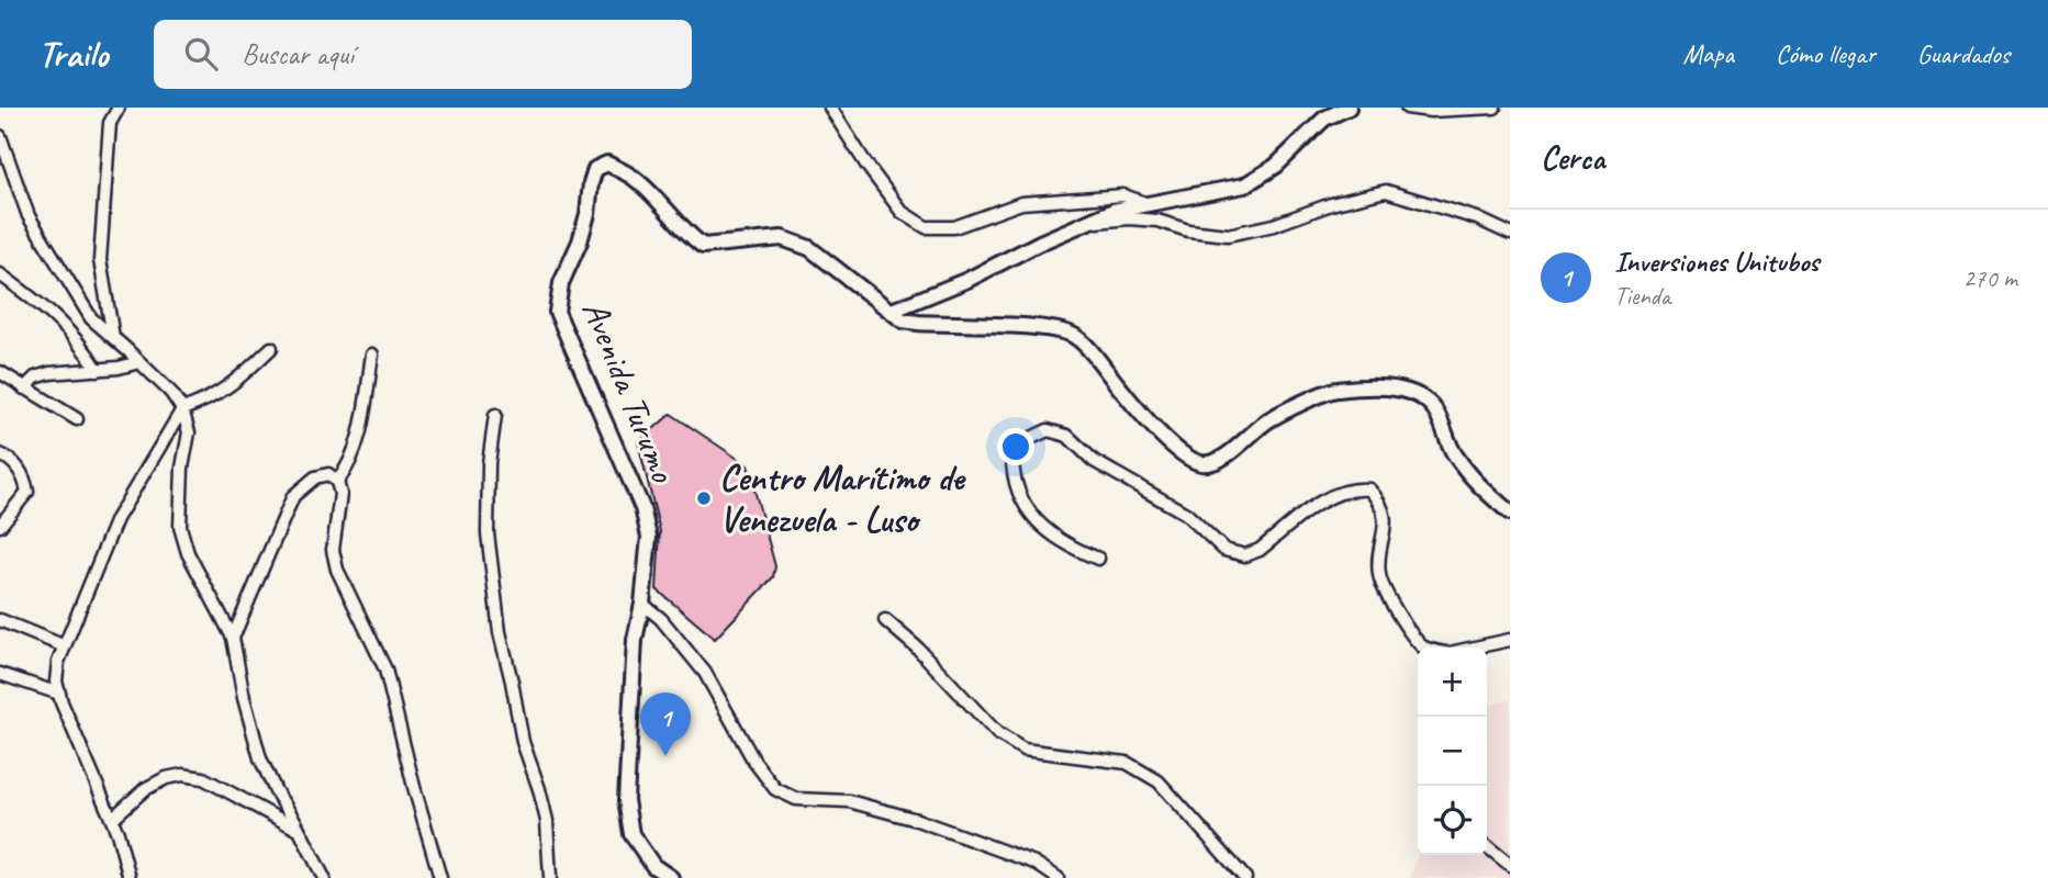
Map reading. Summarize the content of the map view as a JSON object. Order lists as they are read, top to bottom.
{
  "streets": {
    "street": ["Avenida Turumo"]
  },
  "places": ["Centro Marítimo de Venezuela - Luso"],
  "page": {
    "header": "Trailo",
    "search": "Buscar aquí",
    "nav": ["Mapa", "Cómo llegar", "Guardados"],
    "heading": "Cerca",
    "list": [
      {
        "mark": "1",
        "name": "Inversiones Unitubos",
        "note": "Tienda",
        "value": "270 m"
      }
    ],
    "map_buttons": ["+", "−"],
    "pins": "1"
  }
}
